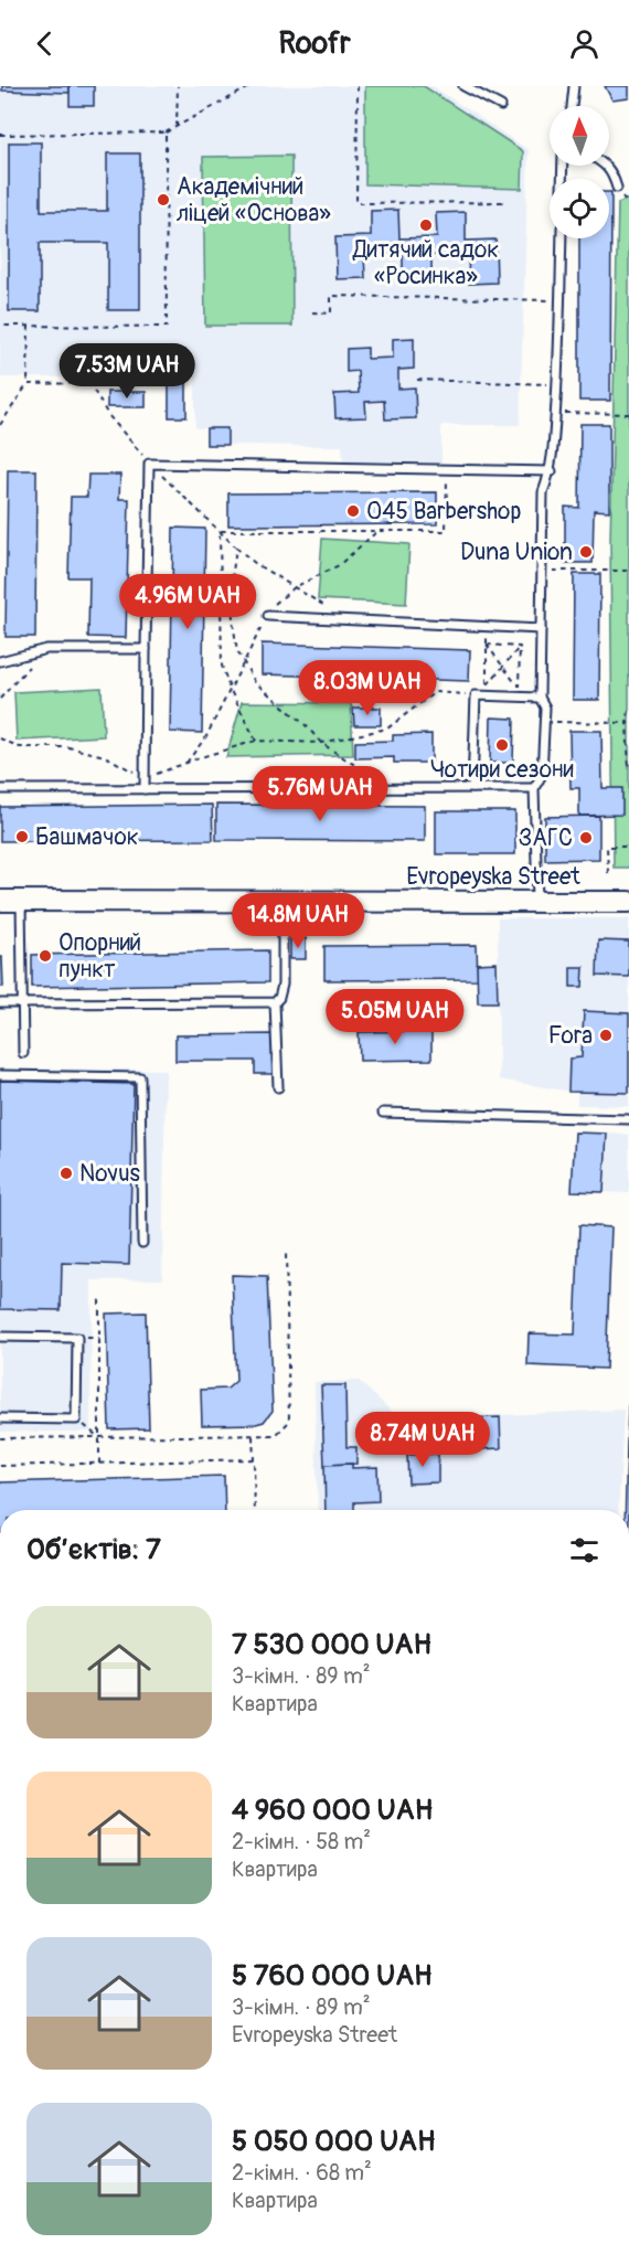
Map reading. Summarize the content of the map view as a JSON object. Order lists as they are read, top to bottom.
{
  "streets": {
    "street": ["Evropeyska Street"]
  },
  "places": [
    "Академічний ліцей «Основа»",
    "Дитячий садок «Росинка»",
    "045 Barbershop",
    "Duna Union",
    "Чотири сезони",
    "Башмачок",
    "ЗАГС",
    "Опорний пункт",
    "Fora",
    "Novus"
  ],
  "north": "top",
  "page": {
    "header": "Roofr",
    "price": [
      "7.53M UAH",
      "4.96M UAH",
      "8.03M UAH",
      "5.76M UAH",
      "14.8M UAH",
      "5.05M UAH",
      "8.74M UAH"
    ],
    "heading": "Об’єктів: 7",
    "list": [
      {
        "name": "7 530 000 UAH",
        "note": "3-кімн. · 89 m² · Квартира"
      },
      {
        "name": "4 960 000 UAH",
        "note": "2-кімн. · 58 m² · Квартира"
      },
      {
        "name": "5 760 000 UAH",
        "note": "3-кімн. · 89 m² · Evropeyska Street"
      },
      {
        "name": "5 050 000 UAH",
        "note": "2-кімн. · 68 m² · Квартира"
      }
    ]
  }
}
